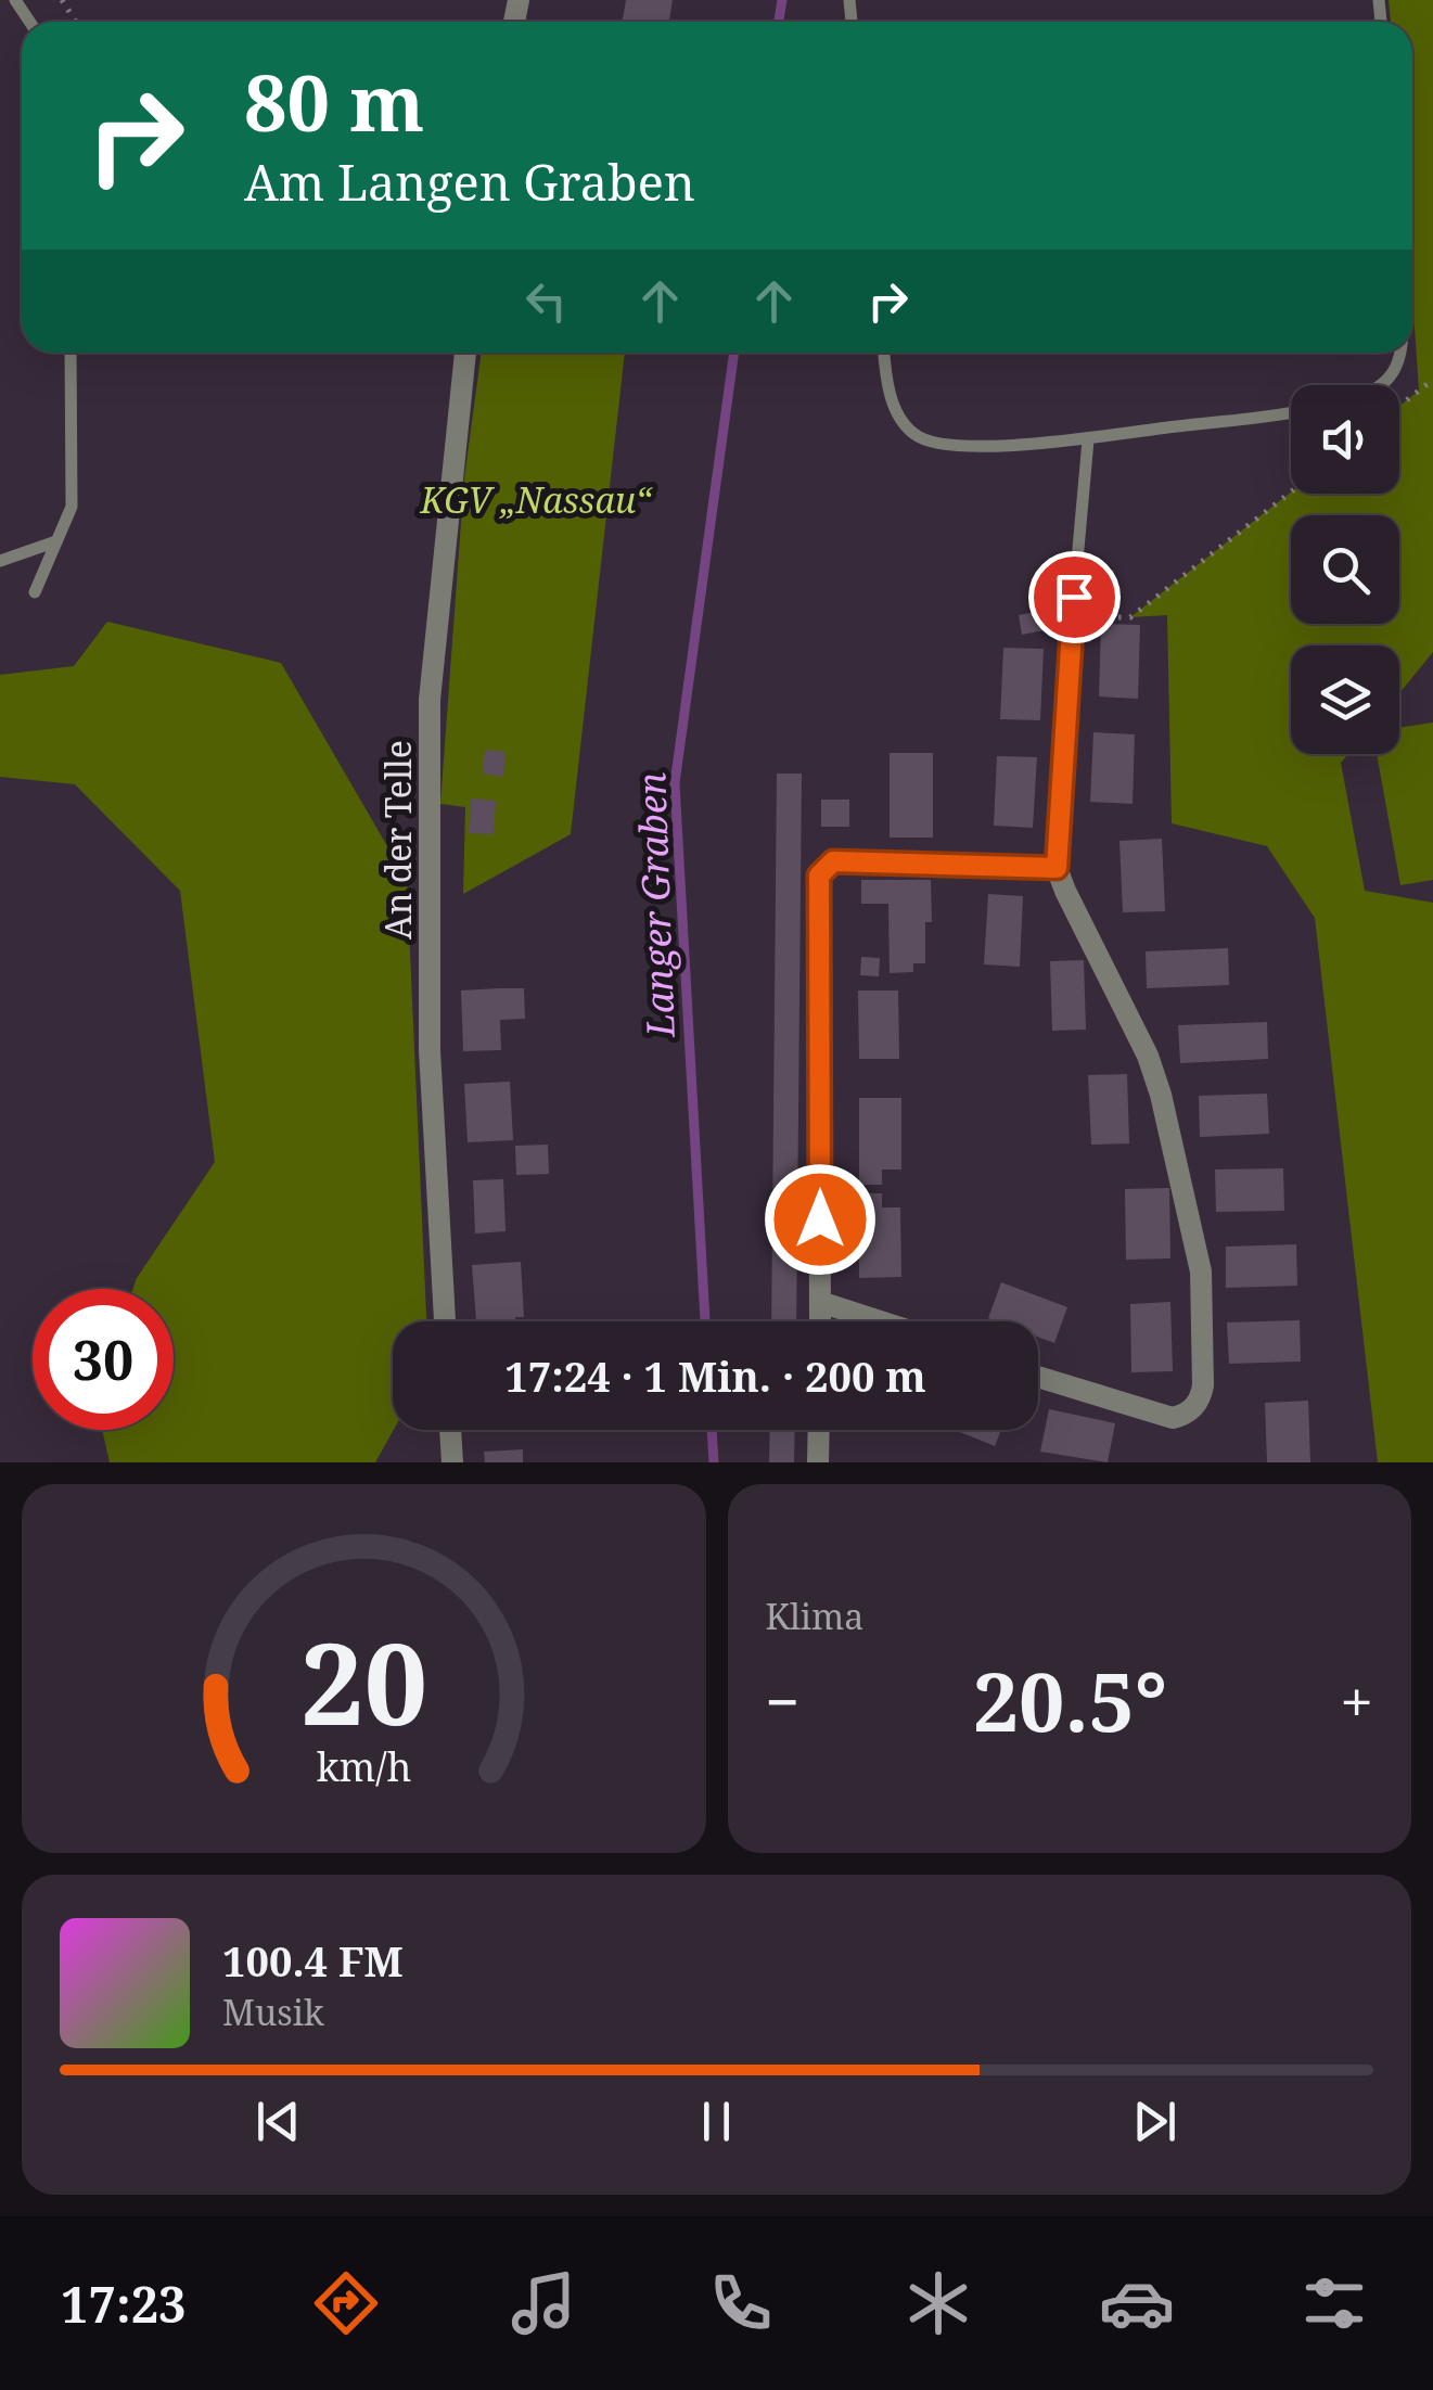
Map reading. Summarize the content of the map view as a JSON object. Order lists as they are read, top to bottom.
{
  "streets": {
    "street": ["An der Telle"]
  },
  "water": ["Langer Graben"],
  "parks": ["KGV „Nassau“"],
  "page": {
    "turn": ["80 m", "Am Langen Graben"],
    "limit": "30",
    "trip": "17:24 · 1 Min. · 200 m",
    "tile": "Klima",
    "heat": ["−", "20.5°", "+"],
    "song": ["100.4 FM", "Musik"],
    "tabs": "17:23",
    "gauge": ["20", "km/h"]
  }
}
